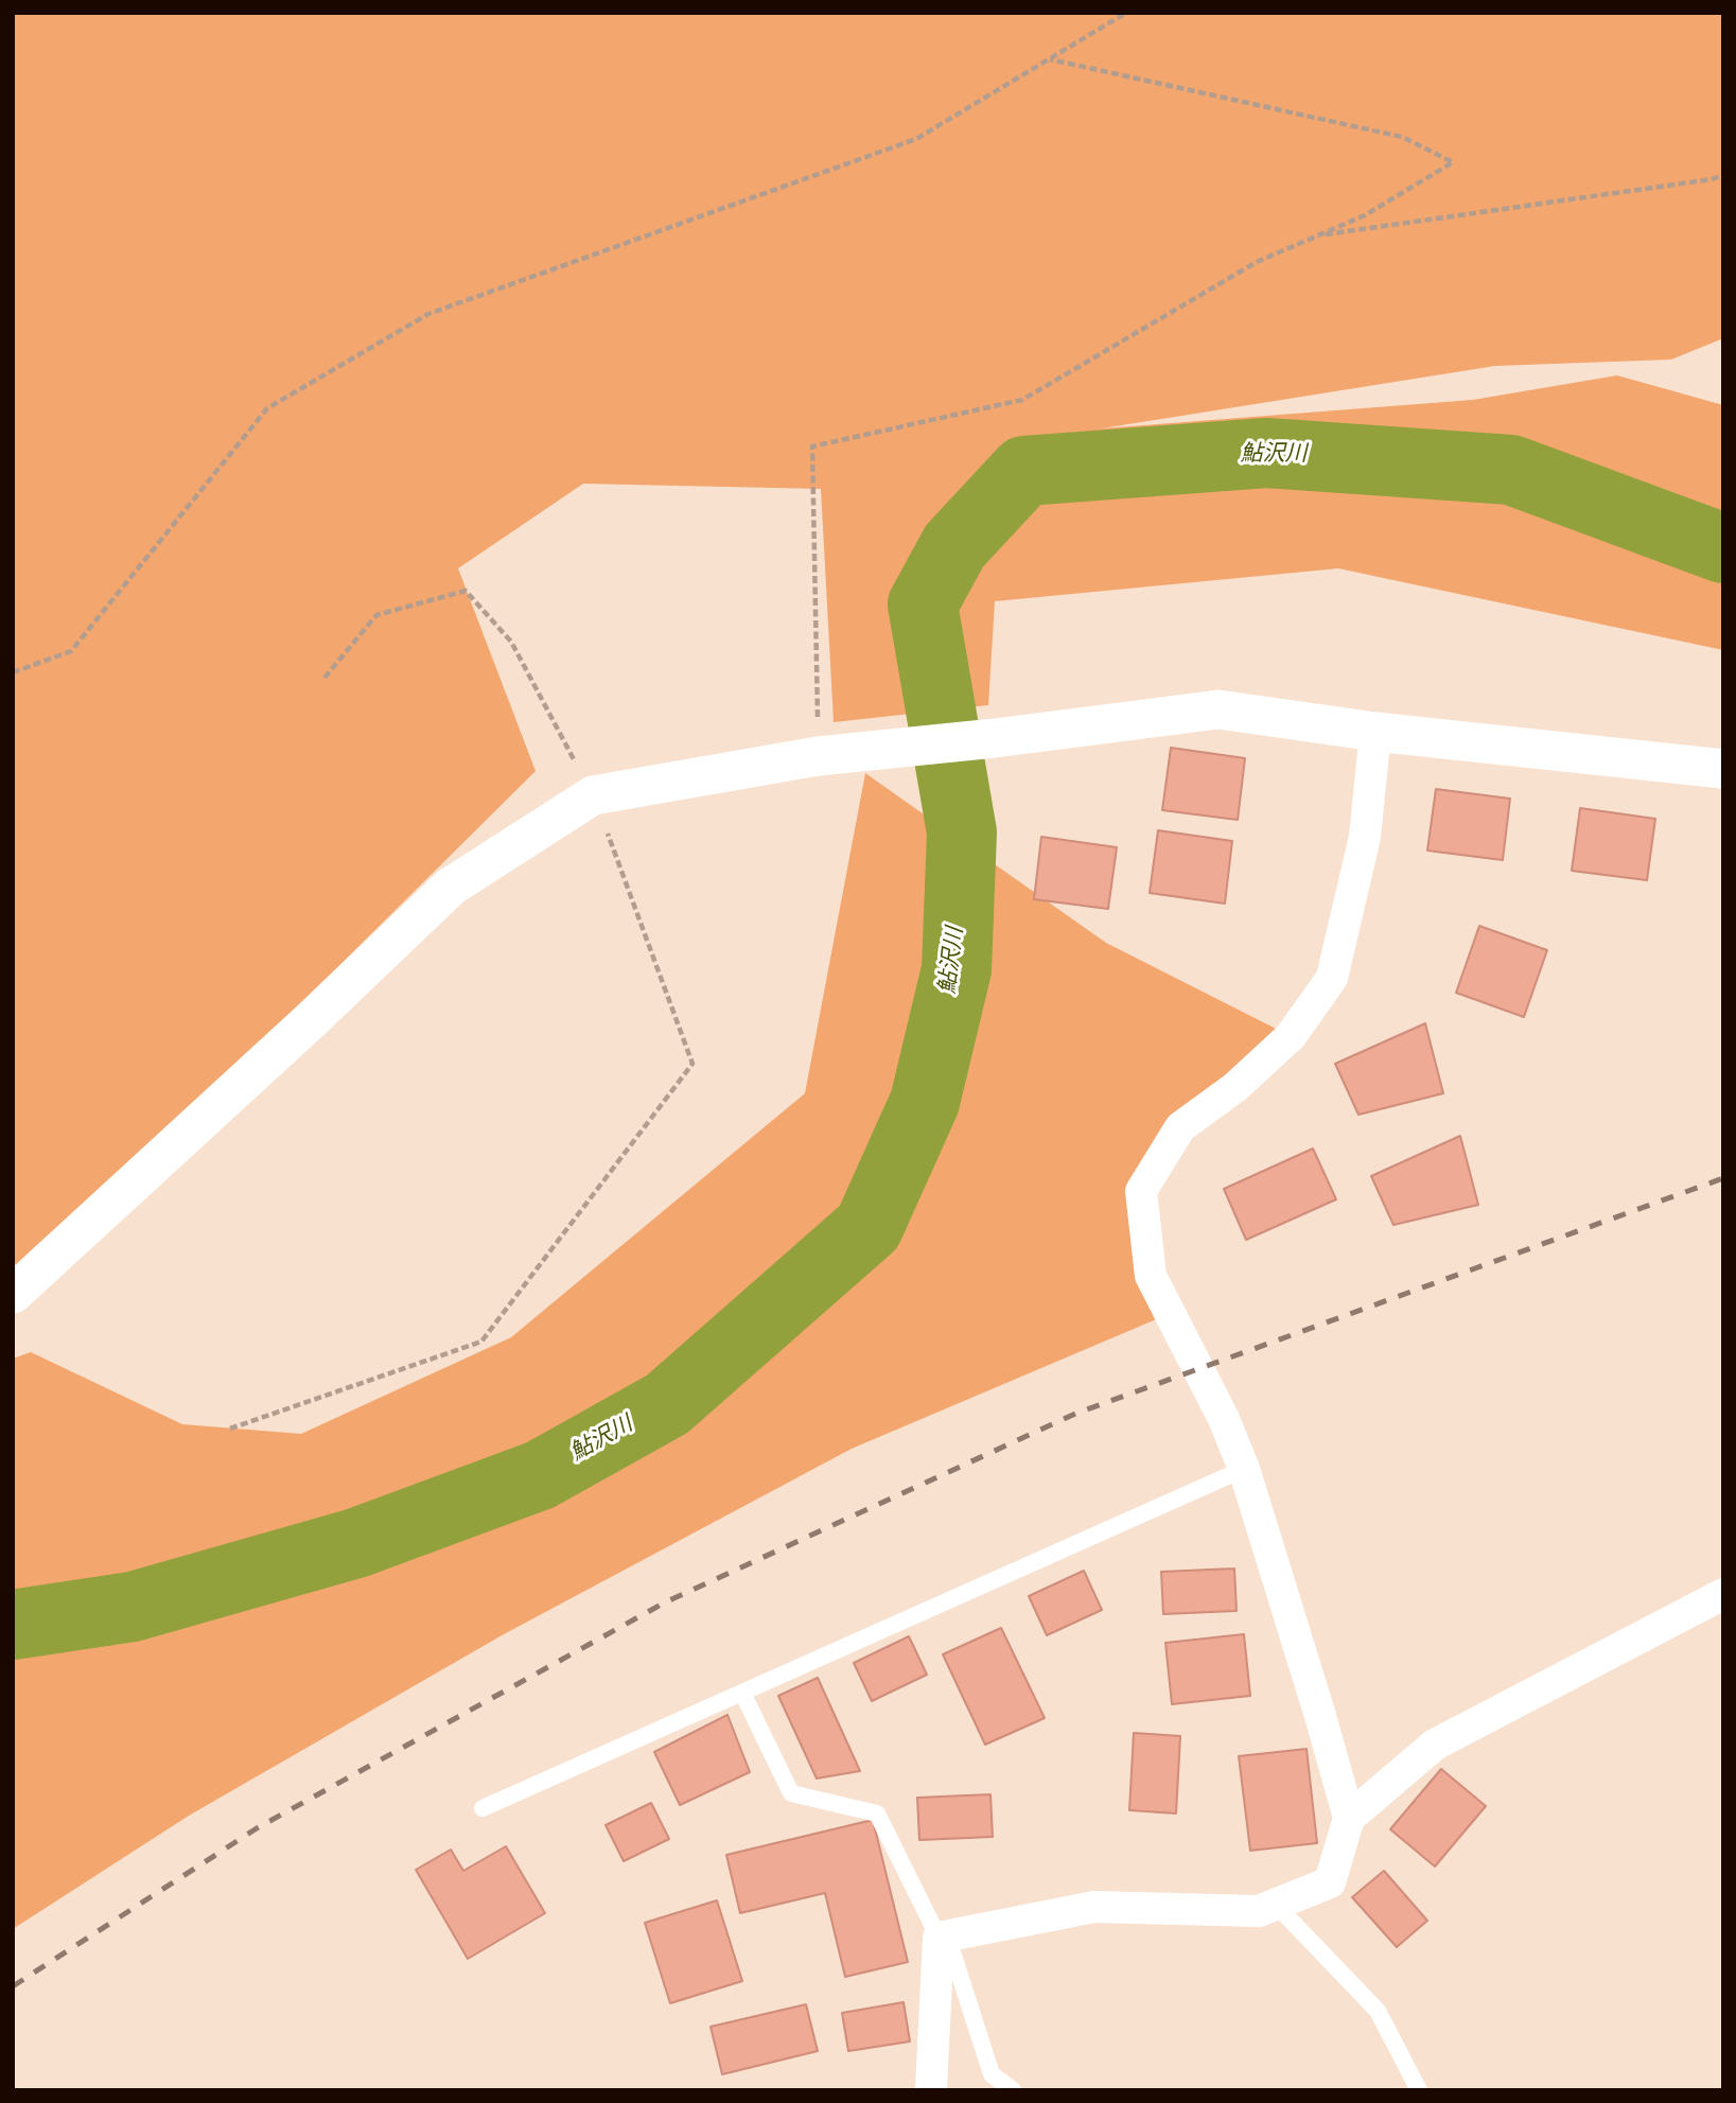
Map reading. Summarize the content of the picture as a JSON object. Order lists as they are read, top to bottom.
{
  "water": ["鮎沢川"]
}
